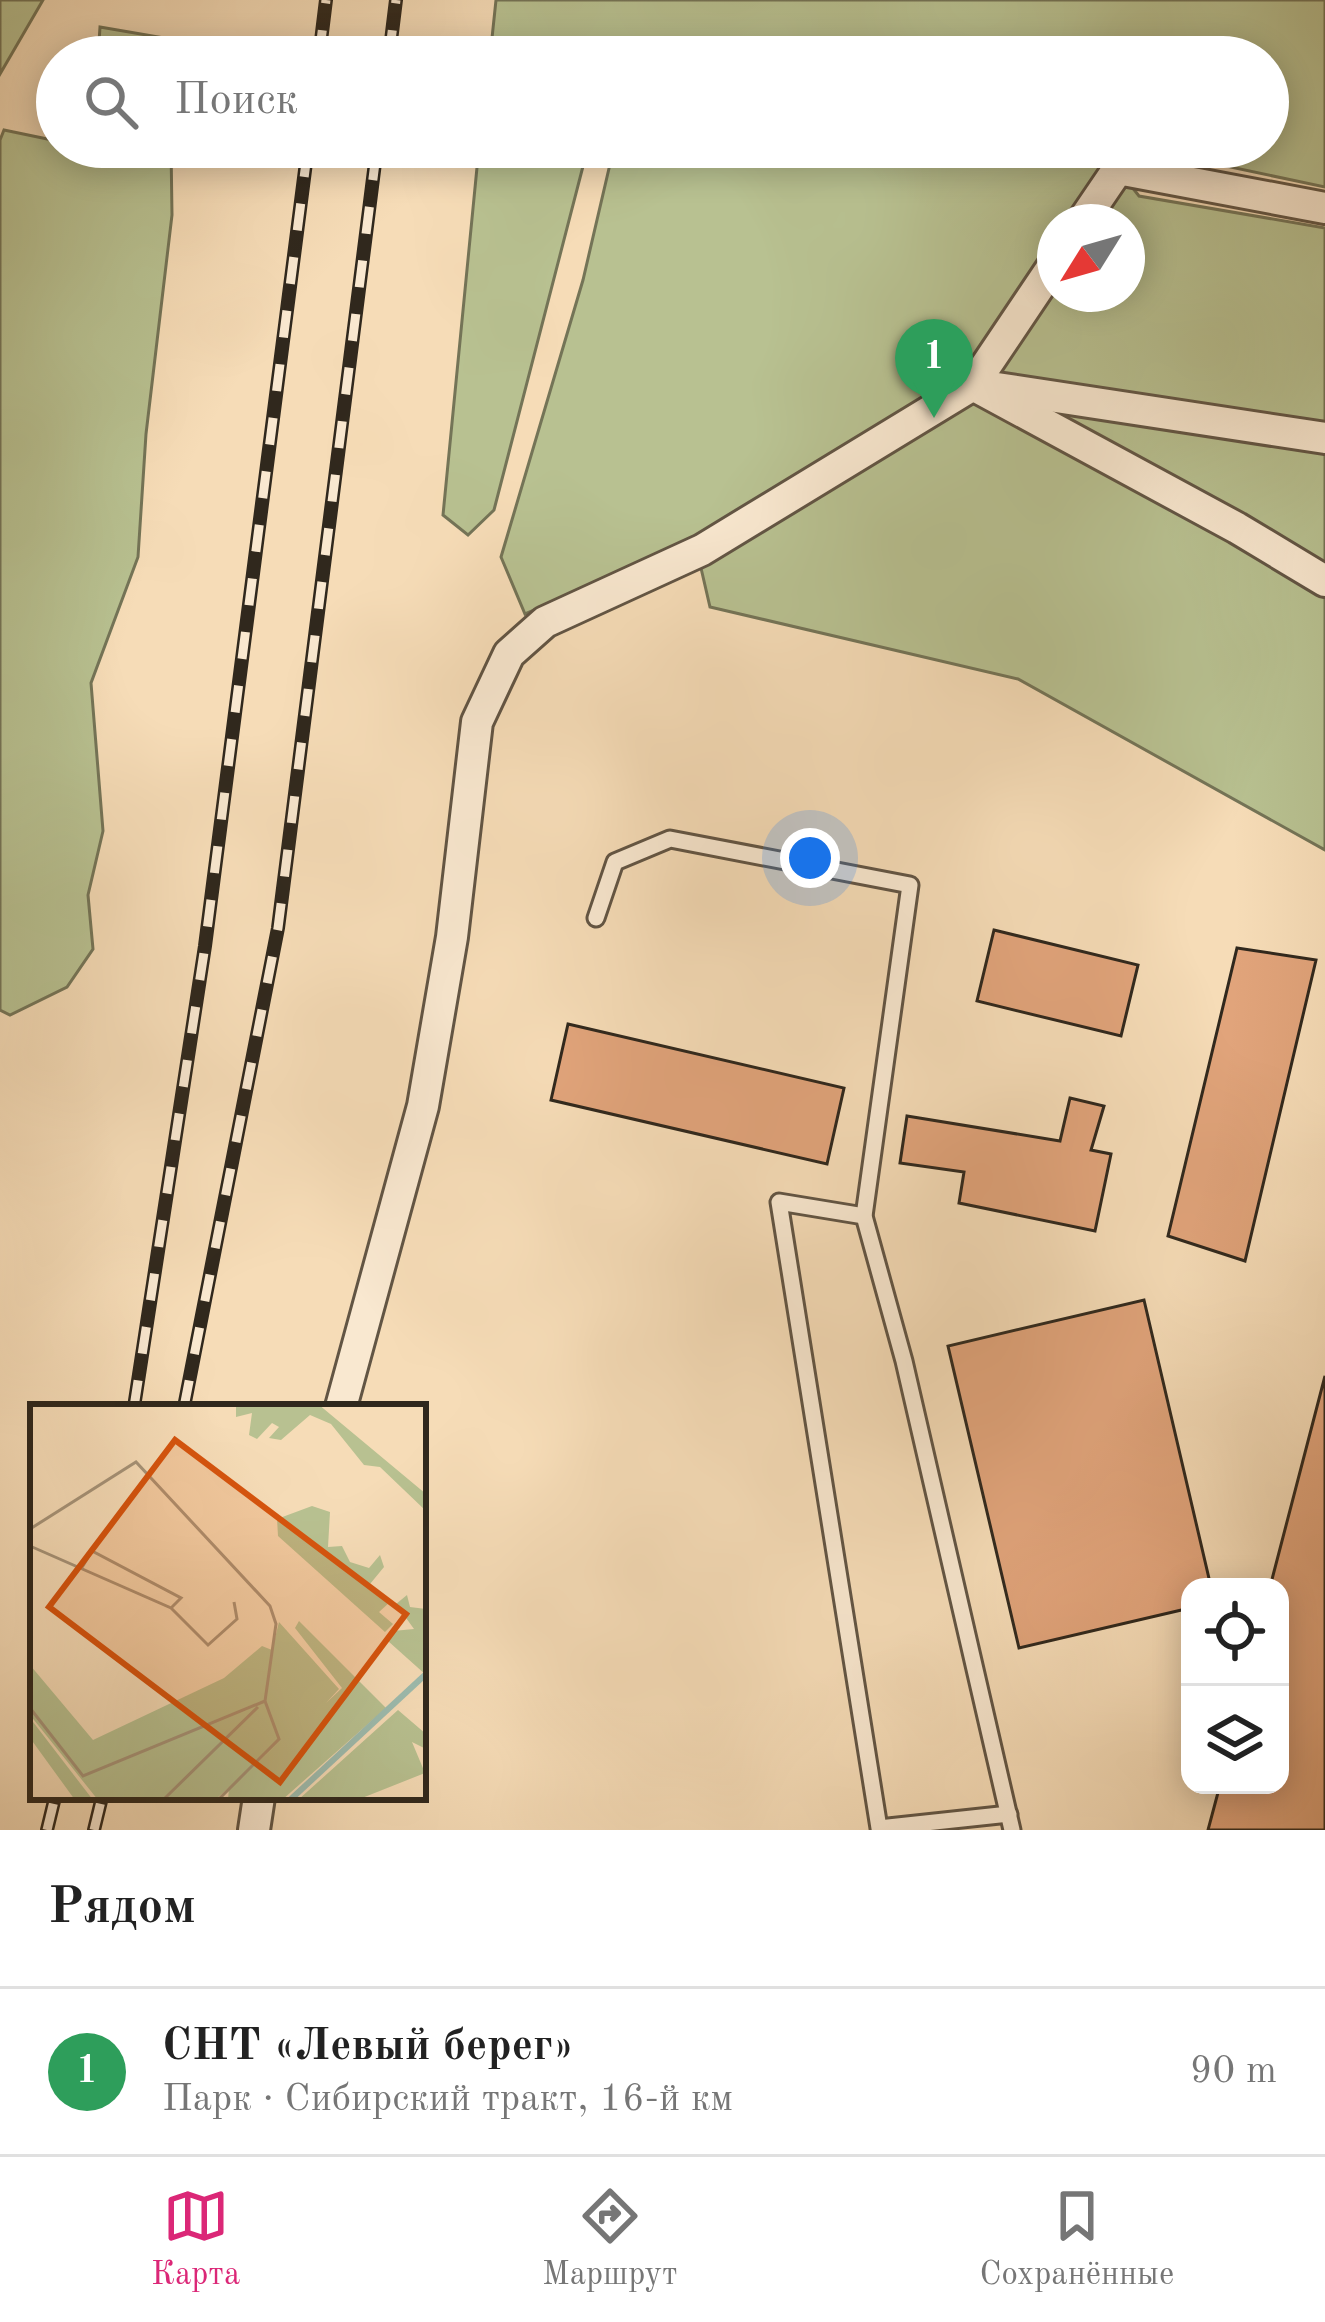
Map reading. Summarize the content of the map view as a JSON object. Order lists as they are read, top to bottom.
{
  "north": "bottom left",
  "page": {
    "search": "Поиск",
    "pins": "1",
    "heading": "Рядом",
    "list": [
      {
        "mark": "1",
        "name": "СНТ «Левый берег»",
        "note": "Парк · Сибирский тракт, 16-й км",
        "value": "90 m"
      }
    ],
    "nav": ["Карта", "Маршрут", "Сохранённые"]
  }
}
